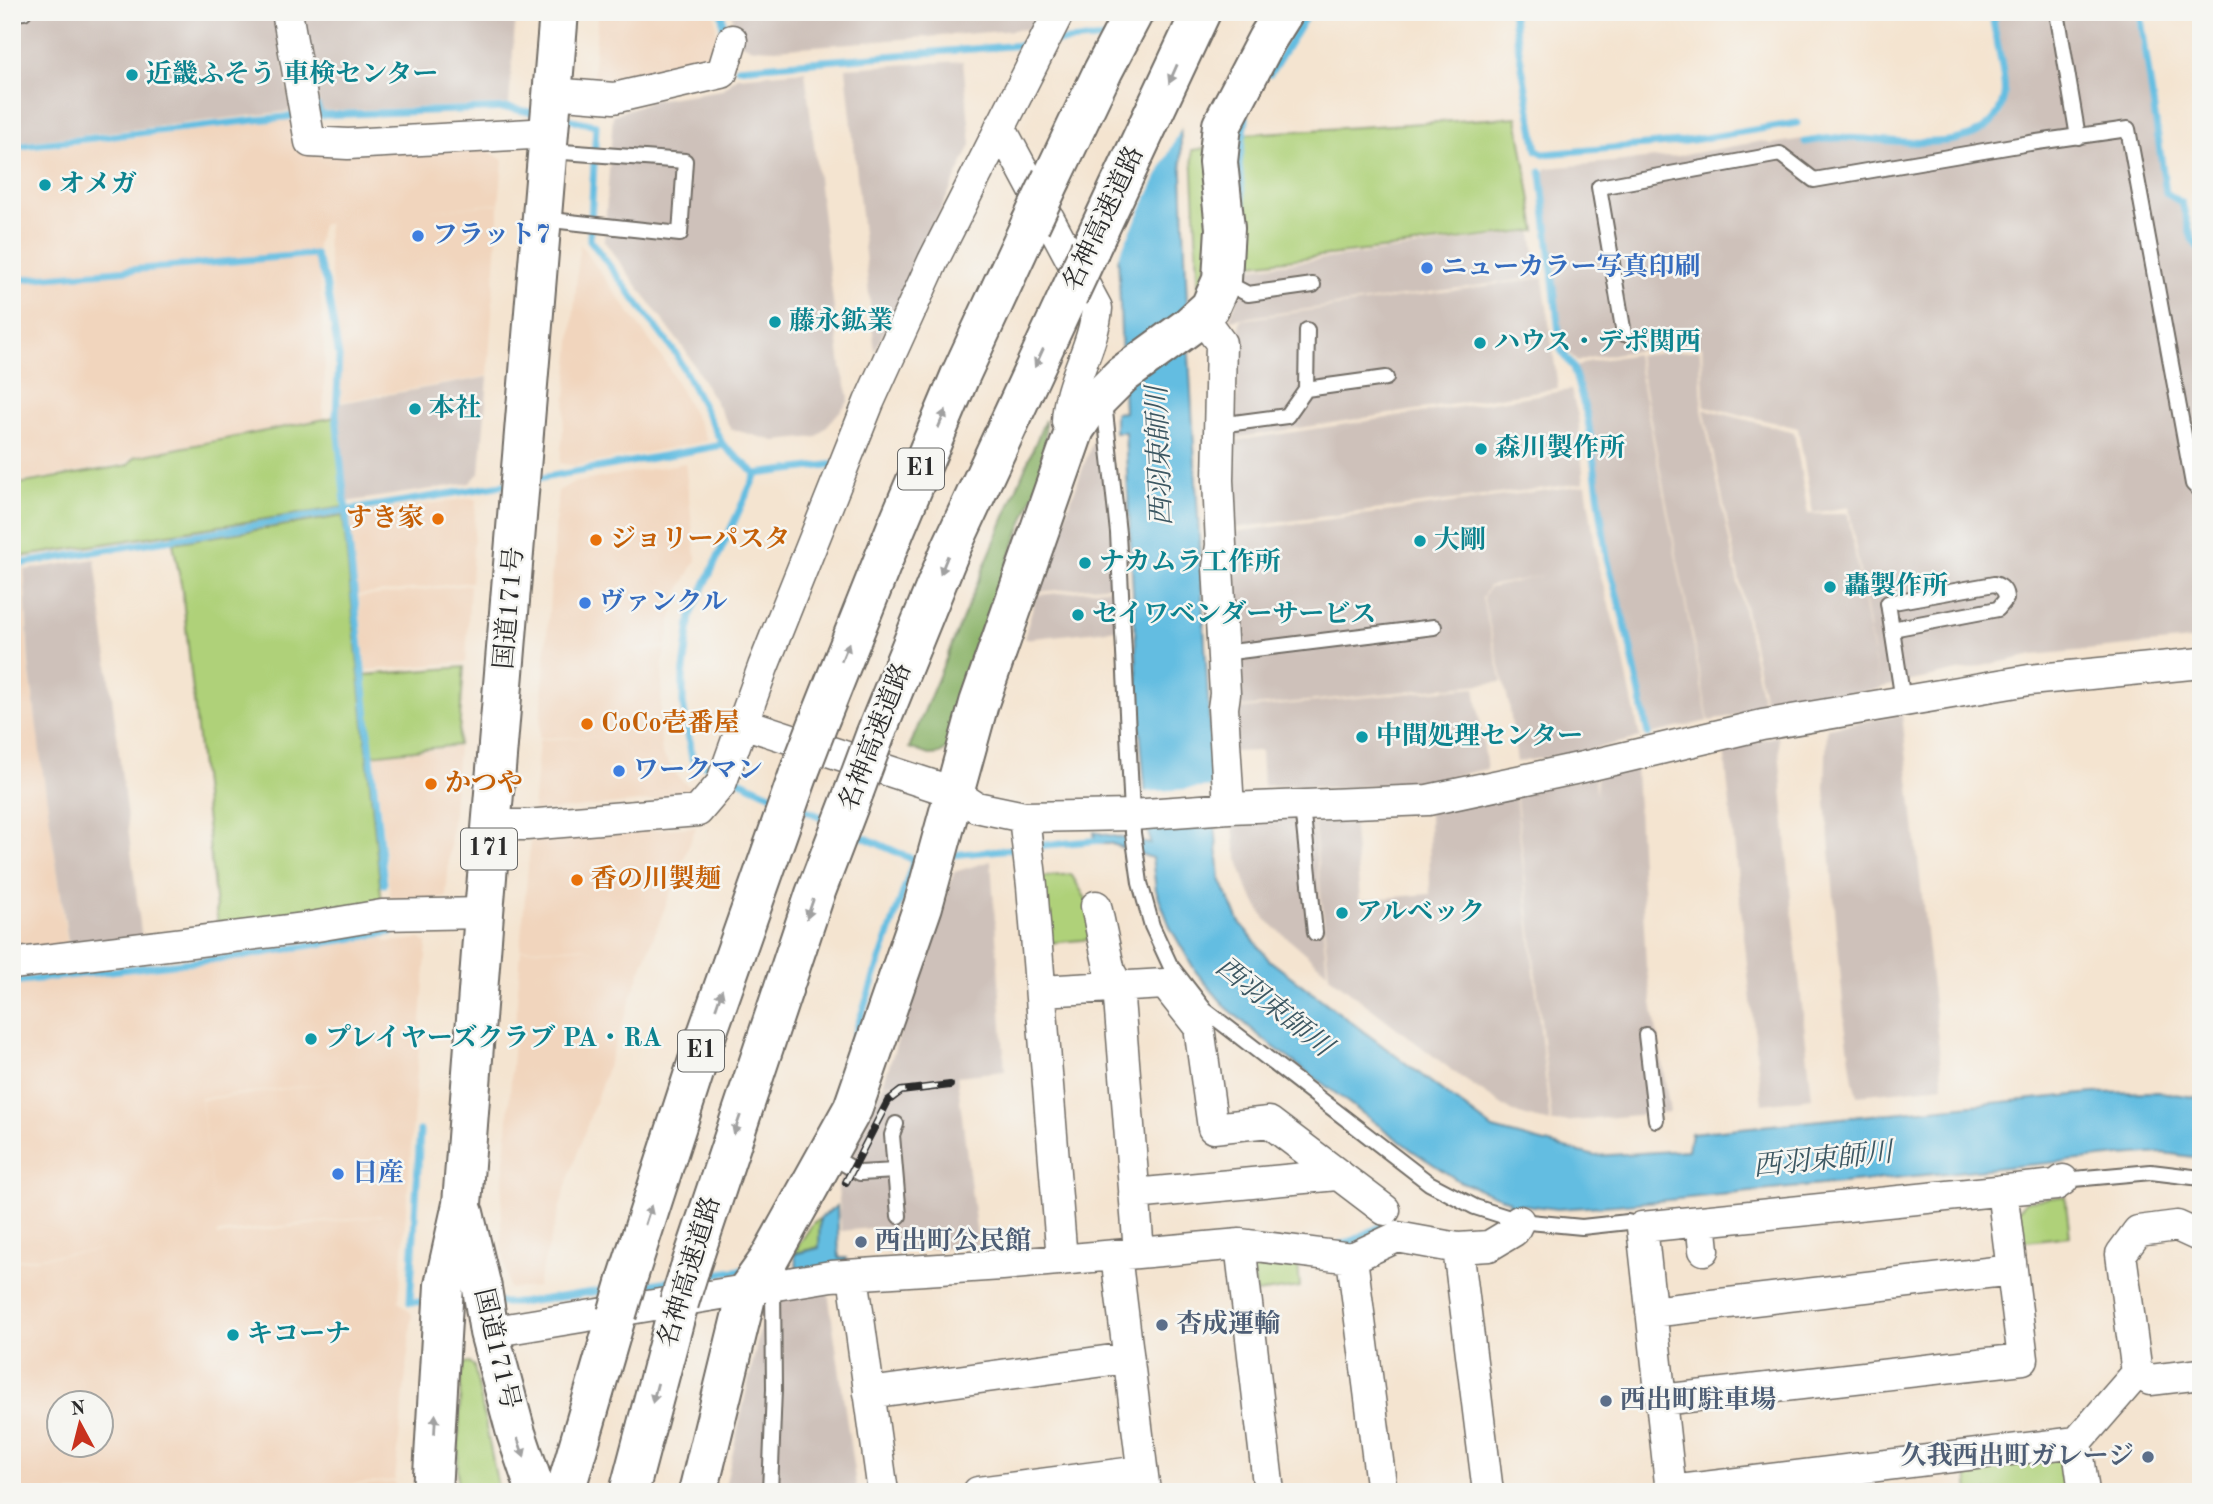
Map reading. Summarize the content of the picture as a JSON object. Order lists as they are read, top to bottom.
{
  "streets": {
    "main road": [
      "名神高速道路",
      "E1",
      "国道171号",
      "171"
    ]
  },
  "water": ["西羽束師川"],
  "places": [
    "近畿ふそう 車検センター",
    "オメガ",
    "フラット7",
    "ニューカラー写真印刷",
    "藤永鉱業",
    "ハウス・デポ関西",
    "本社",
    "森川製作所",
    "すき家",
    "ジョリーパスタ",
    "大剛",
    "ナカムラ工作所",
    "轟製作所",
    "ヴァンクル",
    "セイワベンダーサービス",
    "CoCo壱番屋",
    "中間処理センター",
    "ワークマン",
    "かつや",
    "香の川製麺",
    "アルベック",
    "プレイヤーズクラブ PA・RA",
    "日産",
    "西出町公民館",
    "杏成運輸",
    "キコーナ",
    "西出町駐車場",
    "久我西出町ガレージ"
  ],
  "north": "top"
}
